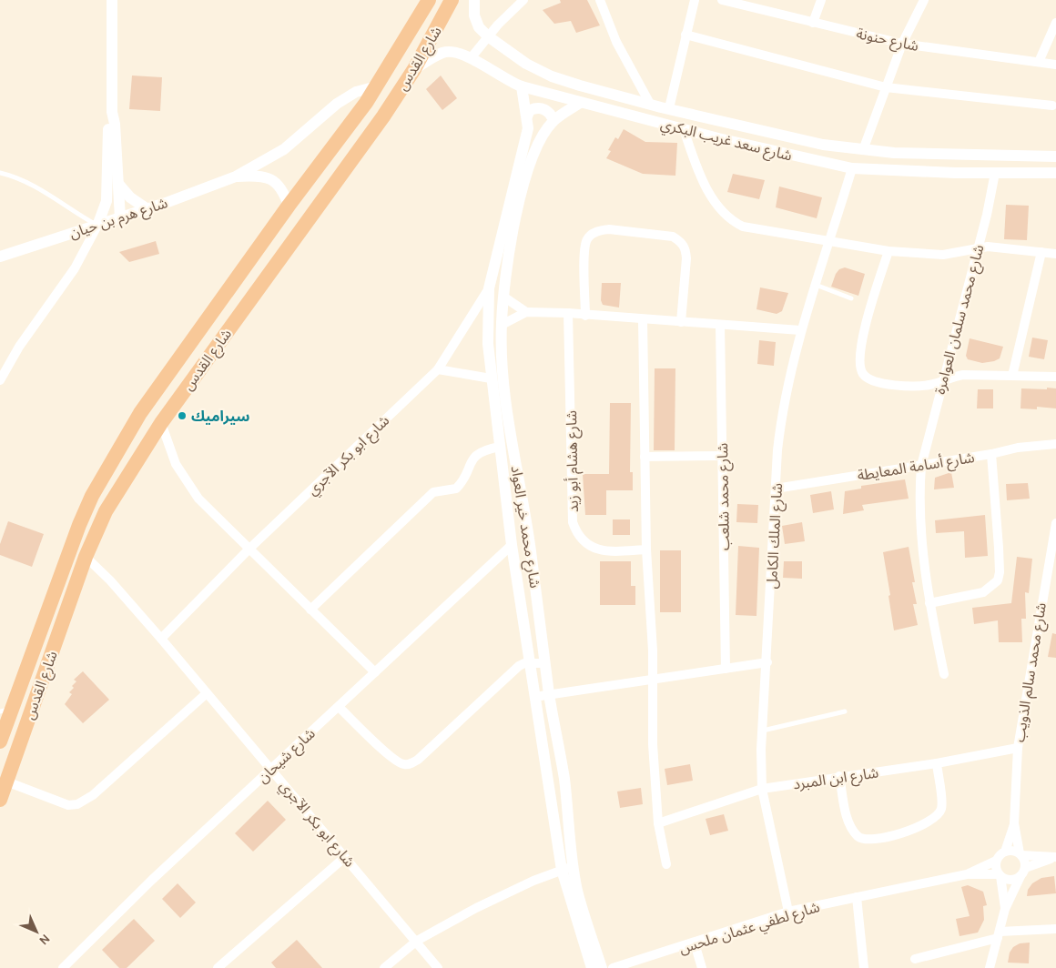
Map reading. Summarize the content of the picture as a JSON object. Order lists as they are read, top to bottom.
{
  "streets": {
    "highway": ["شارع القدس"],
    "street": [
      "شارع حنونة",
      "شارع سعد غريب البكري",
      "شارع هرم بن حيان",
      "شارع محمد سلمان العوامرة",
      "شارع ابو بكر الآجري",
      "شارع هشام أبو زيد",
      "شارع أسامة المعايطة",
      "شارع محمد شلعب",
      "شارع محمد خير العواد",
      "شارع الملك الكامل",
      "شارع محمد سالم الذويب",
      "شارع شيحان",
      "شارع ابن المبرد",
      "شارع لطفي عثمان ملحس"
    ]
  },
  "crossings": [
    ["شارع القدس", "شارع سعد غريب البكري"],
    ["شارع القدس", "شارع هرم بن حيان"],
    ["شارع القدس", "شارع ابو بكر الآجري"],
    ["شارع سعد غريب البكري", "شارع محمد سلمان العوامرة"],
    ["شارع سعد غريب البكري", "شارع محمد خير العواد"],
    ["شارع سعد غريب البكري", "شارع الملك الكامل"],
    ["شارع محمد سلمان العوامرة", "شارع أسامة المعايطة"],
    ["شارع ابو بكر الآجري", "شارع محمد خير العواد"],
    ["شارع ابو بكر الآجري", "شارع شيحان"],
    ["شارع أسامة المعايطة", "شارع الملك الكامل"],
    ["شارع محمد خير العواد", "شارع شيحان"],
    ["شارع الملك الكامل", "شارع ابن المبرد"],
    ["شارع الملك الكامل", "شارع لطفي عثمان ملحس"],
    ["شارع محمد سالم الذويب", "شارع ابن المبرد"],
    ["شارع محمد سالم الذويب", "شارع لطفي عثمان ملحس"]
  ],
  "places": ["سيراميك"],
  "north": "bottom right"
}
